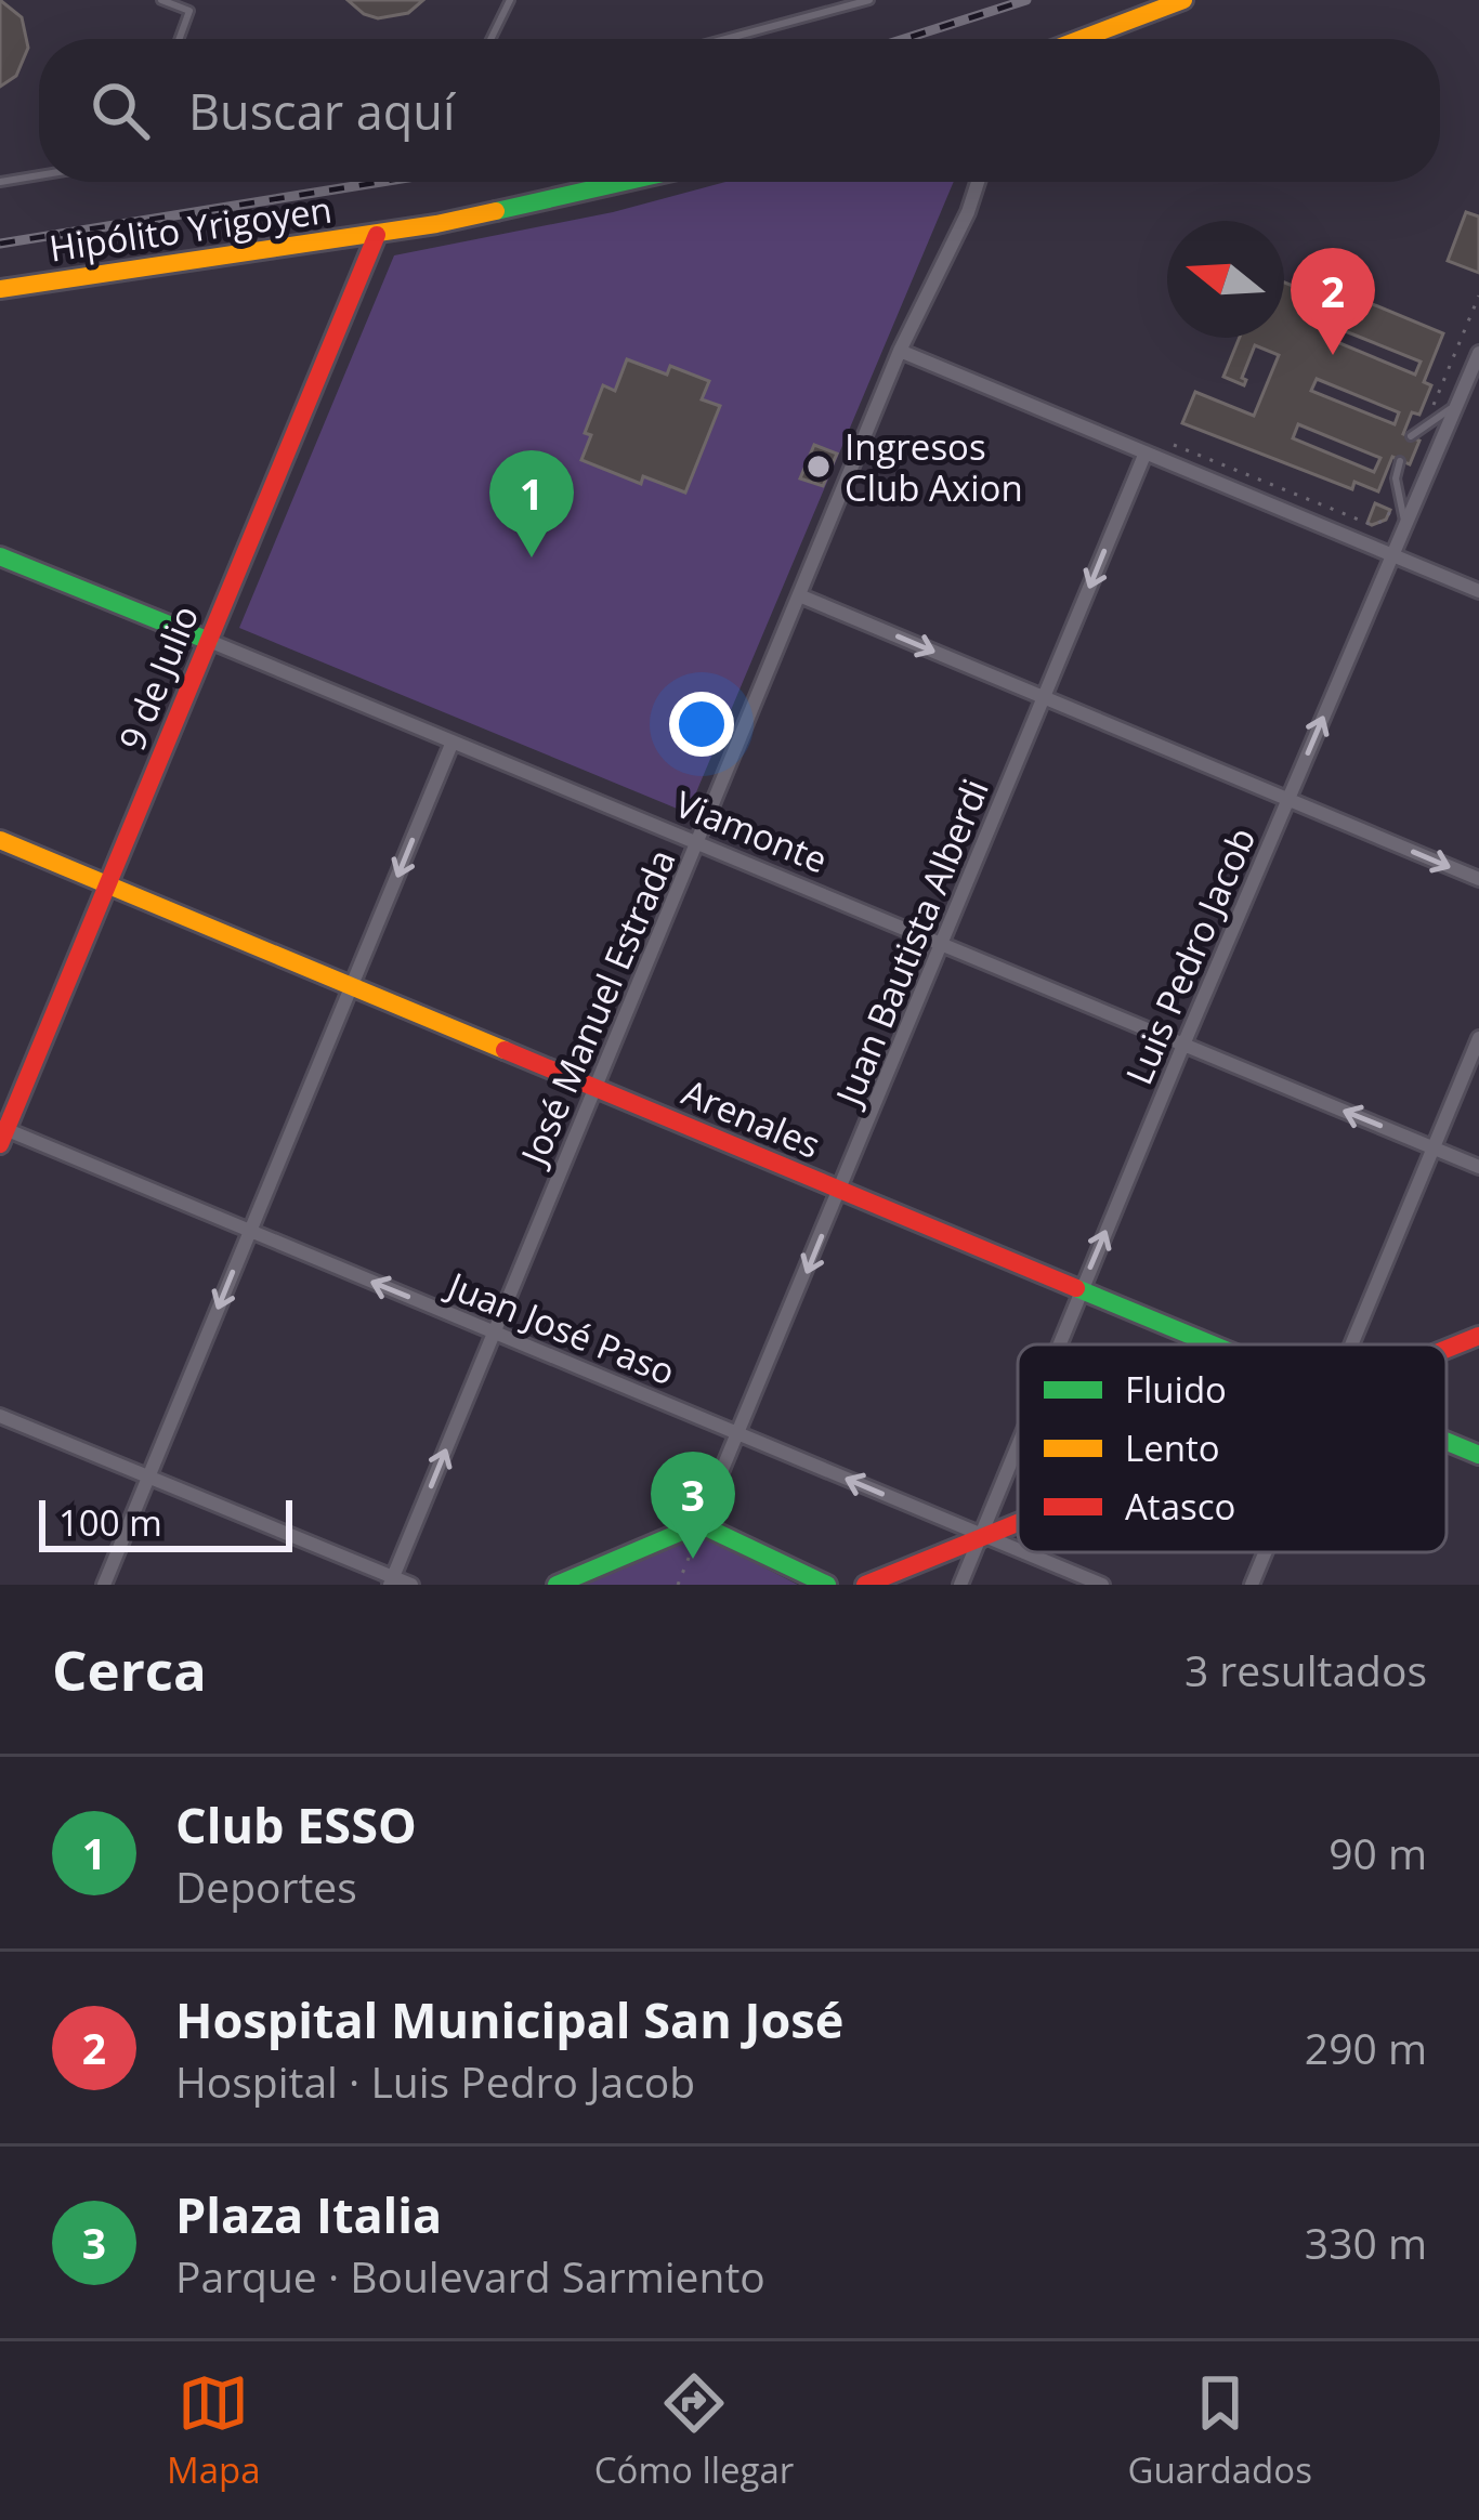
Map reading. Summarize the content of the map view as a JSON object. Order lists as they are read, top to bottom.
{
  "streets": {
    "street": [
      "Hipólito Yrigoyen",
      "9 de Julio",
      "Viamonte",
      "Juan Bautista Alberdi",
      "Luis Pedro Jacob",
      "José Manuel Estrada",
      "Arenales",
      "Juan José Paso"
    ]
  },
  "crossings": [
    ["Hipólito Yrigoyen", "9 de Julio"],
    ["9 de Julio", "Viamonte"],
    ["9 de Julio", "Arenales"],
    ["9 de Julio", "Juan José Paso"],
    ["Viamonte", "Juan Bautista Alberdi"],
    ["Viamonte", "Luis Pedro Jacob"],
    ["Viamonte", "José Manuel Estrada"],
    ["Juan Bautista Alberdi", "Arenales"],
    ["Juan Bautista Alberdi", "Juan José Paso"],
    ["Luis Pedro Jacob", "Arenales"],
    ["Luis Pedro Jacob", "Juan José Paso"],
    ["José Manuel Estrada", "Arenales"],
    ["José Manuel Estrada", "Juan José Paso"]
  ],
  "one_way": ["Juan Bautista Alberdi", "Luis Pedro Jacob", "Juan José Paso"],
  "places": ["Ingresos Club Axion"],
  "legend": ["Fluido", "Lento", "Atasco"],
  "scale_bar": "100 m",
  "north": "left",
  "page": {
    "search": "Buscar aquí",
    "pins": ["2", "1", "3"],
    "scale": "100 m",
    "heading": ["Cerca", "3 resultados"],
    "list": [
      {
        "mark": "1",
        "name": "Club ESSO",
        "note": "Deportes",
        "value": "90 m"
      },
      {
        "mark": "2",
        "name": "Hospital Municipal San José",
        "note": "Hospital · Luis Pedro Jacob",
        "value": "290 m"
      },
      {
        "mark": "3",
        "name": "Plaza Italia",
        "note": "Parque · Boulevard Sarmiento",
        "value": "330 m"
      }
    ],
    "nav": ["Mapa", "Cómo llegar", "Guardados"]
  }
}
